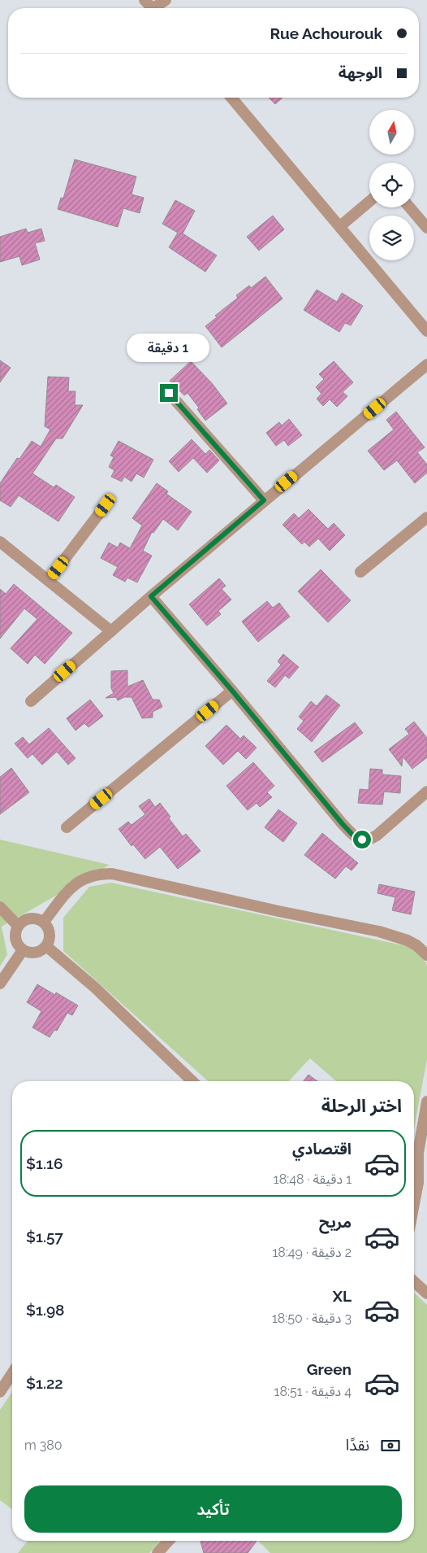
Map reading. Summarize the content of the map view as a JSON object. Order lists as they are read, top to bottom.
{
  "north": "top",
  "page": {
    "banner": ["Rue Achourouk", "الوجهة"],
    "bubble": "1 دقيقة",
    "heading": "اختر الرحلة",
    "list": [
      {
        "name": "اقتصادي",
        "note": "1 دقيقة · 18:48",
        "value": "$1.16"
      },
      {
        "name": "مريح",
        "note": "2 دقيقة · 18:49",
        "value": "$1.57"
      },
      {
        "name": "XL",
        "note": "3 دقيقة · 18:50",
        "value": "$1.98"
      },
      {
        "name": "Green",
        "note": "4 دقيقة · 18:51",
        "value": "$1.22"
      }
    ],
    "pay": ["نقدًا", "380 m"],
    "buttons": "تأكيد"
  }
}
